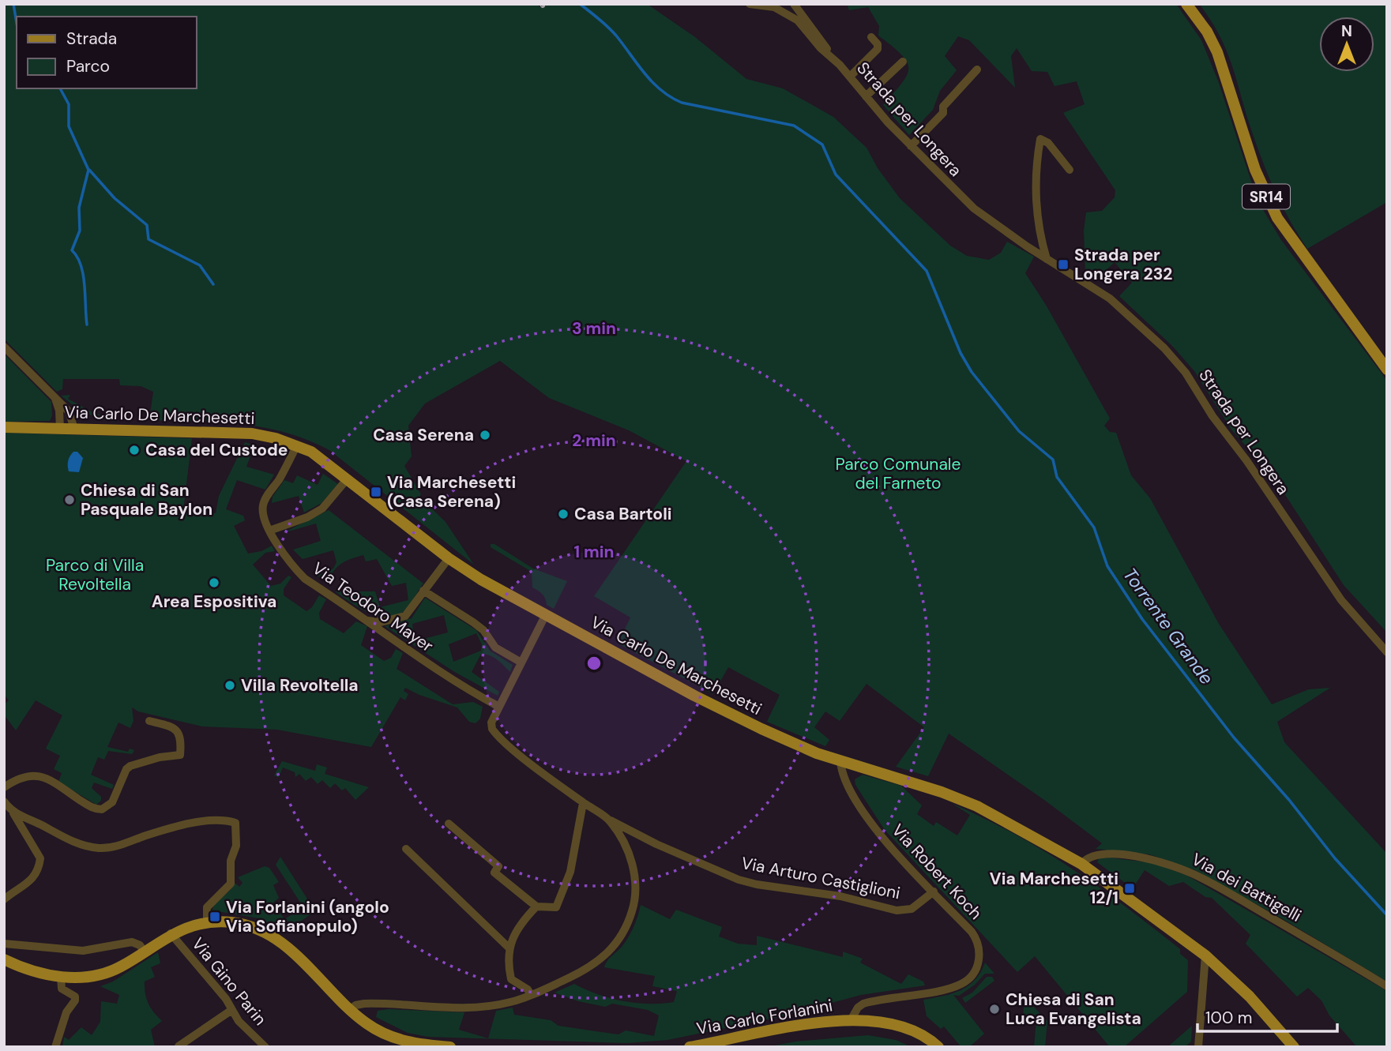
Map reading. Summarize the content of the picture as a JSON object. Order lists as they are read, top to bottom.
{
  "streets": {
    "main road": ["SR14", "Via Carlo De Marchesetti", "Via Carlo Forlanini"],
    "street": [
      "Strada per Longera",
      "Via Teodoro Mayer",
      "Via Robert Koch",
      "Via Arturo Castiglioni",
      "Via dei Battigelli",
      "Via Gino Parin"
    ]
  },
  "crossings": [
    ["Via Carlo De Marchesetti", "Via Teodoro Mayer"],
    ["Via Carlo De Marchesetti", "Via Robert Koch"],
    ["Via Carlo De Marchesetti", "Via dei Battigelli"],
    ["Via Teodoro Mayer", "Via Arturo Castiglioni"],
    ["Via Robert Koch", "Via Arturo Castiglioni"],
    ["Via Robert Koch", "Via Carlo Forlanini"]
  ],
  "water": ["Torrente Grande"],
  "parks": ["Parco Comunale del Farneto", "Parco di Villa Revoltella"],
  "places": {
    "transit": [
      "Strada per Longera 232",
      "Via Marchesetti (Casa Serena)",
      "Via Marchesetti 12/1",
      "Via Forlanini (angolo Via Sofianopulo)"
    ],
    "other": [
      "Casa Serena",
      "Casa del Custode",
      "Chiesa di San Pasquale Baylon",
      "Casa Bartoli",
      "Area Espositiva",
      "Villa Revoltella",
      "Chiesa di San Luca Evangelista"
    ]
  },
  "legend": ["Strada", "Parco"],
  "scale_bar": "100 m",
  "north": "top",
  "rings": ["3 min", "2 min", "1 min"]
}
